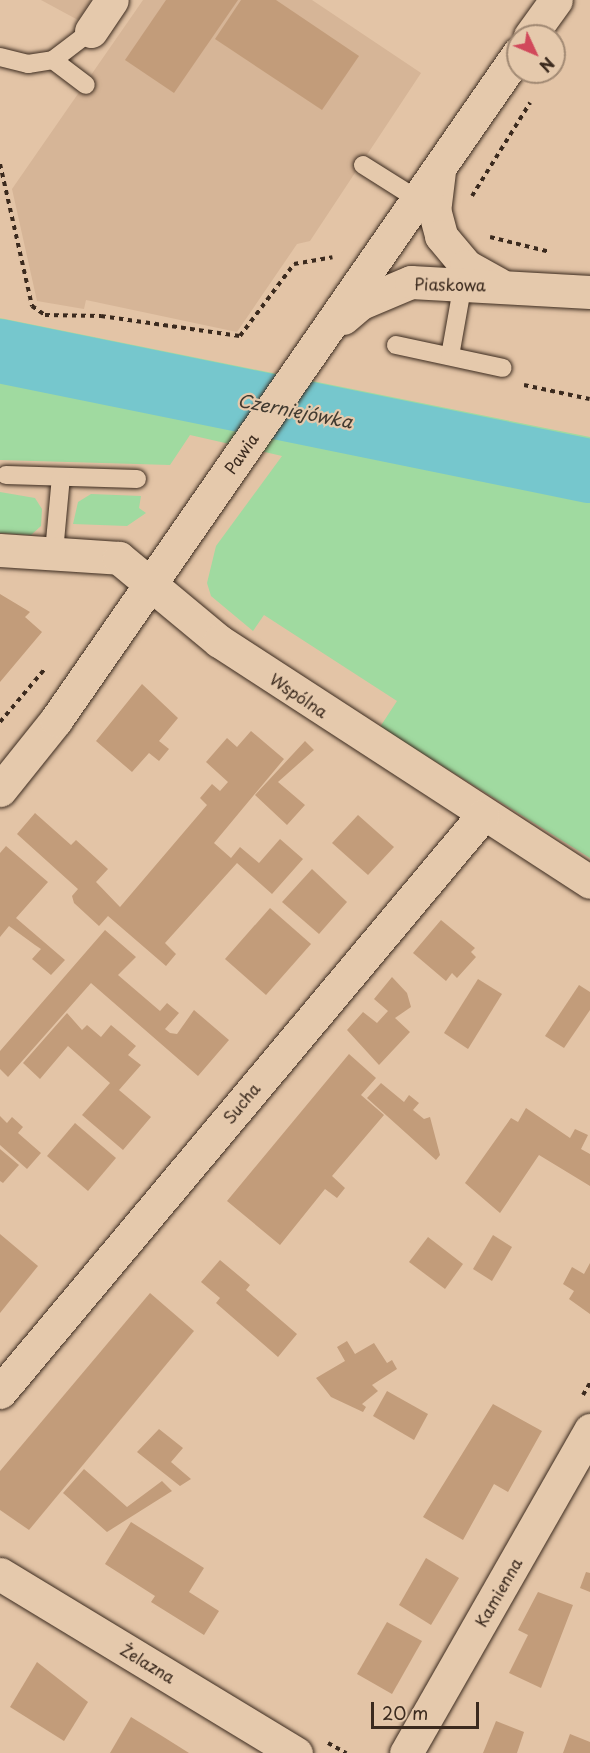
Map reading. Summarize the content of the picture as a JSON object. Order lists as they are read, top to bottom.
{
  "streets": {
    "street": [
      "Piaskowa",
      "Pawia",
      "Wspólna",
      "Sucha",
      "Kamienna",
      "Żelazna"
    ]
  },
  "crossings": [
    ["Piaskowa", "Pawia"],
    ["Pawia", "Wspólna"],
    ["Wspólna", "Sucha"]
  ],
  "water": ["Czerniejówka"],
  "scale_bar": "20 m",
  "north": "bottom right"
}
